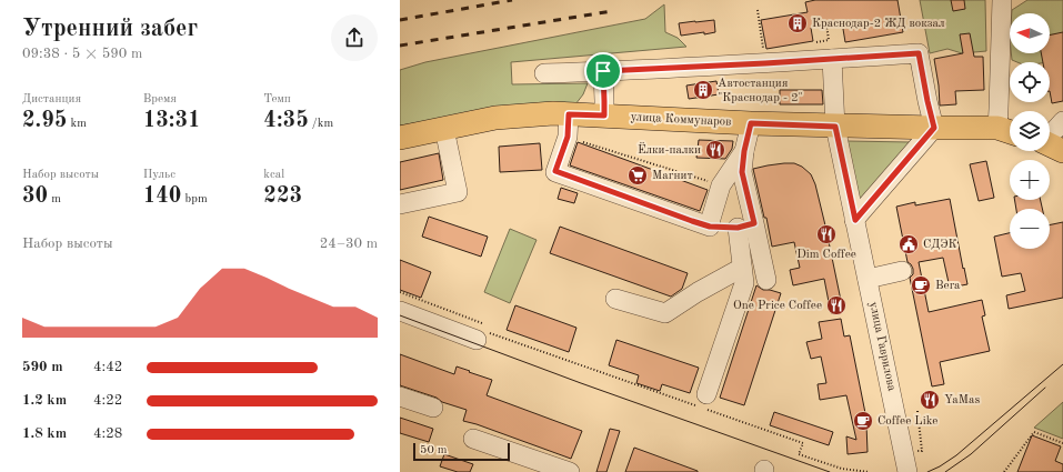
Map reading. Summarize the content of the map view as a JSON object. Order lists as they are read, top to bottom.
{
  "streets": {
    "main road": ["улица Коммунаров"],
    "street": ["улица Гаврилова"]
  },
  "crossings": [
    ["улица Коммунаров", "улица Гаврилова"]
  ],
  "places": {
    "building": ["Краснодар-2 ЖД вокзал", "Автостанция \"Краснодар - 2\""],
    "restaurant": [
      "Ёлки-палки",
      "Dim Coffee",
      "One Price Coffee",
      "YaMas"
    ],
    "supermarket": ["Магнит"],
    "public building": ["СДЭК"],
    "cafe": ["Вега", "Coffee Like"]
  },
  "scale_bar": "50 m",
  "north": "left",
  "page": {
    "heading": ["Утренний забег", "09:38 · 5 × 590 m"],
    "map_buttons": ["+", "−"],
    "stats": [
      ["Дистанция", "2.95 km"],
      ["Время", "13:31"],
      ["Темп", "4:35 /km"],
      ["Набор высоты", "30 m"],
      ["Пульс", "140 bpm"],
      ["kcal", "223"]
    ],
    "chart": ["Набор высоты", "24–30 m"],
    "list": [
      {
        "name": "590 m",
        "note": "4:42"
      },
      {
        "name": "1.2 km",
        "note": "4:22"
      },
      {
        "name": "1.8 km",
        "note": "4:28"
      }
    ],
    "scale": "50 m"
  }
}
